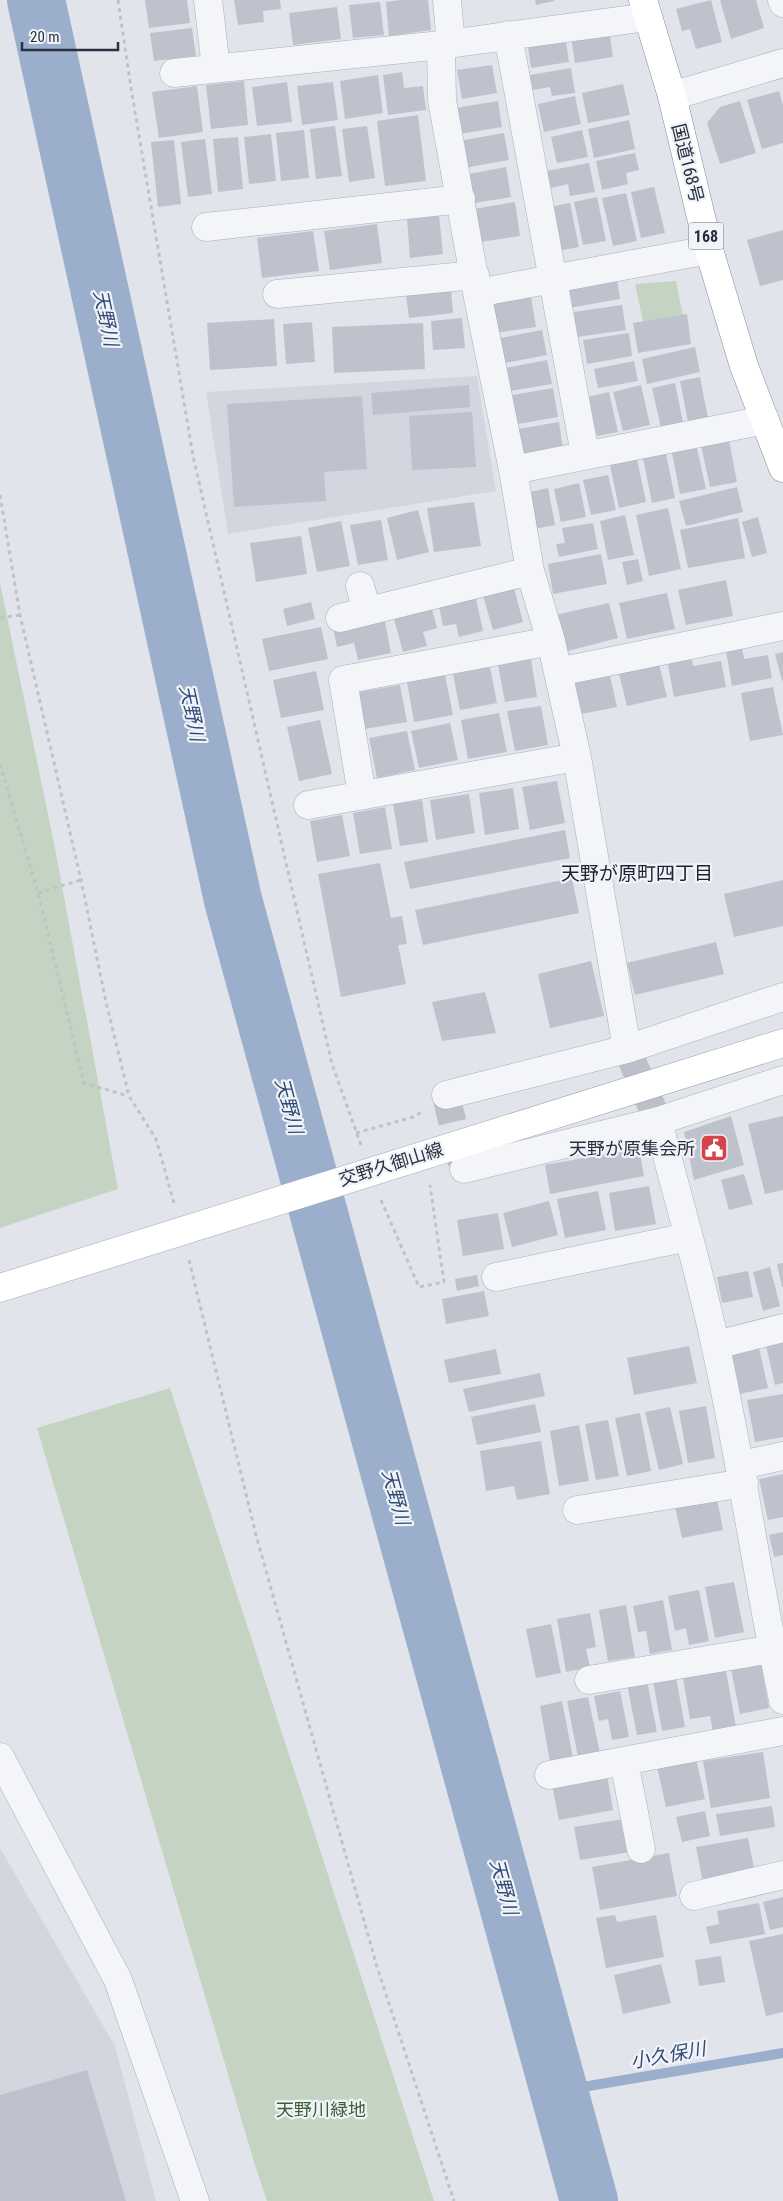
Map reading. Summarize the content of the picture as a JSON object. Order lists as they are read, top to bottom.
{
  "streets": {
    "main road": ["国道168号", "168", "交野久御山線"]
  },
  "districts": ["天野が原町四丁目"],
  "water": ["天野川", "小久保川"],
  "parks": ["天野川緑地"],
  "places": {
    "public building": ["天野が原集会所"]
  },
  "scale_bar": "20 m"
}
